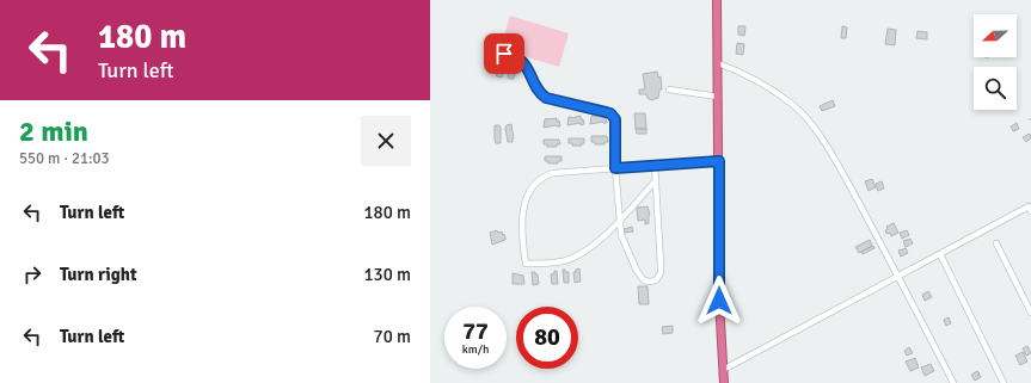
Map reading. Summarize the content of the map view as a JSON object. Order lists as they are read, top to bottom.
{
  "north": "left",
  "page": {
    "turn": ["180 m", "Turn left"],
    "heading": ["2 min", "550 m · 21:03"],
    "list": [
      {
        "name": "Turn left",
        "value": "180 m"
      },
      {
        "name": "Turn right",
        "value": "130 m"
      },
      {
        "name": "Turn left",
        "value": "70 m"
      }
    ],
    "speed": "77 km/h",
    "limit": "80"
  }
}
